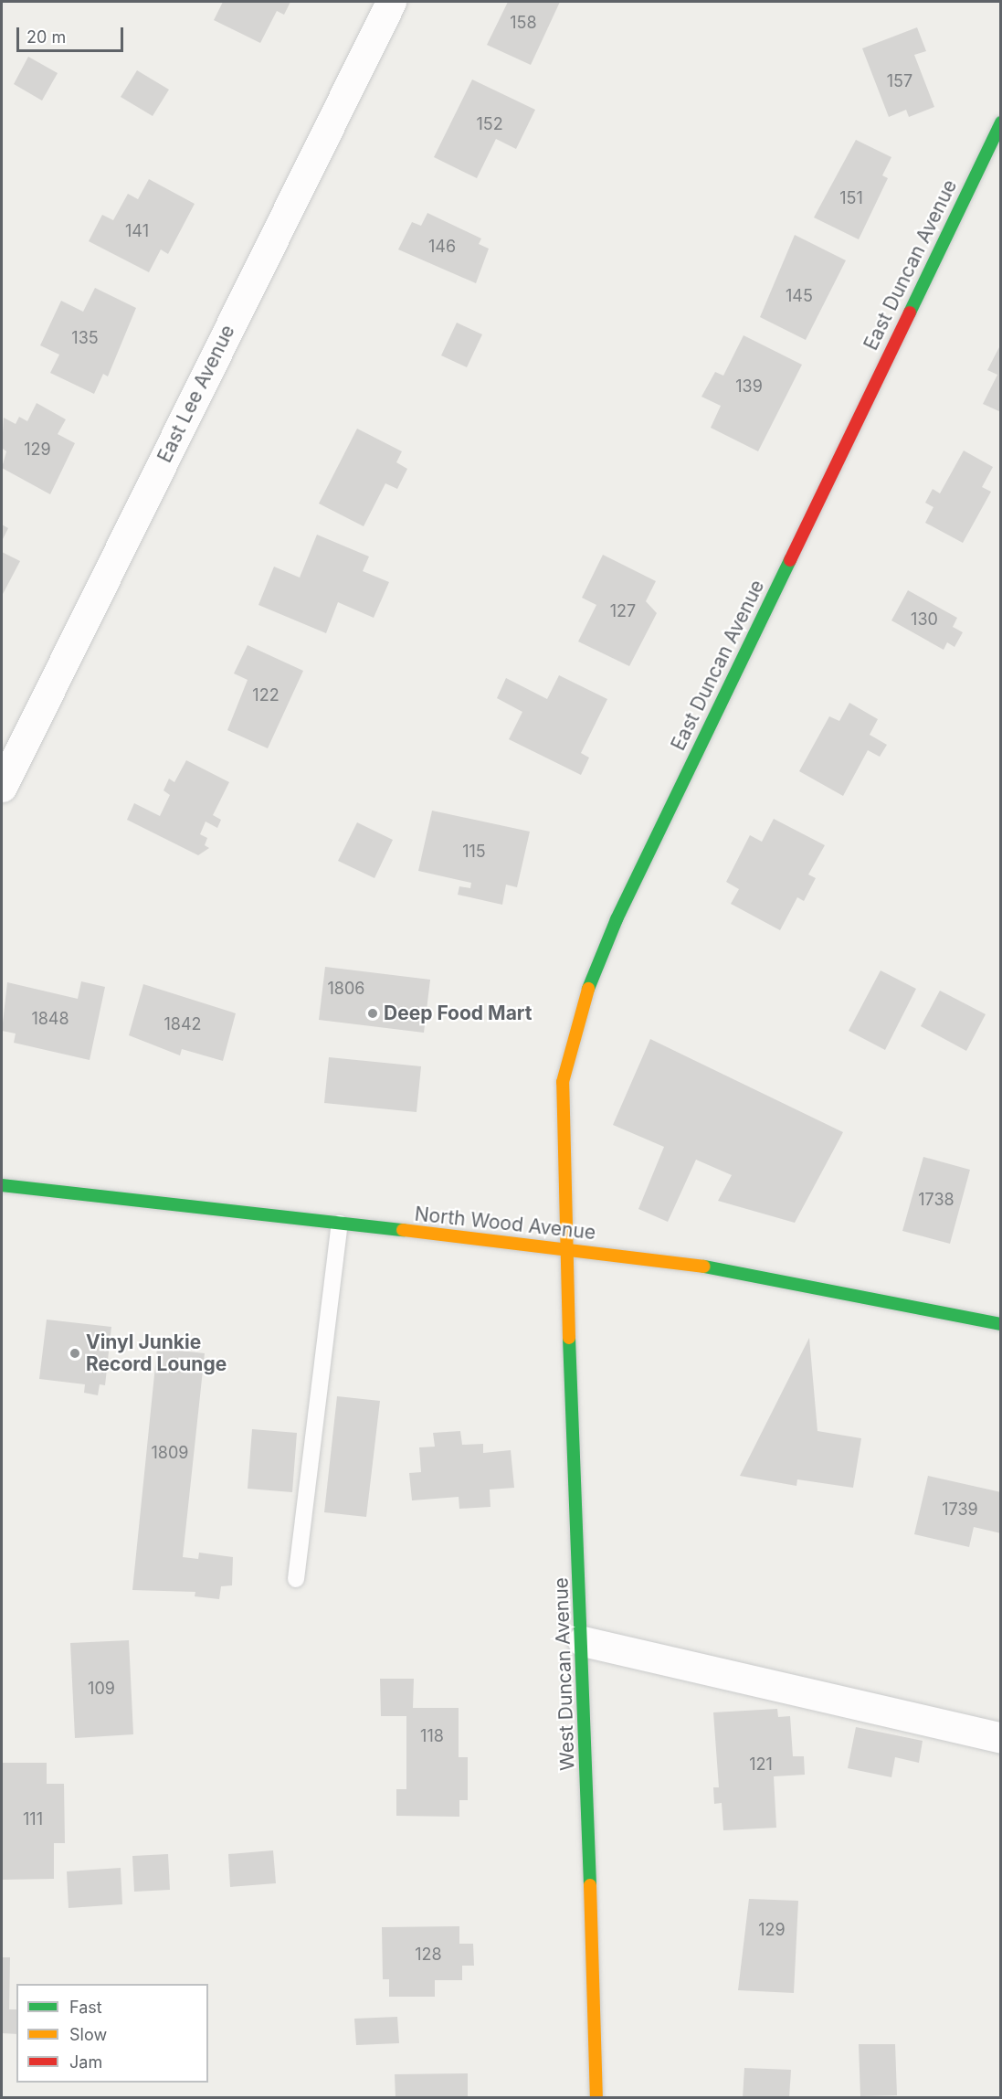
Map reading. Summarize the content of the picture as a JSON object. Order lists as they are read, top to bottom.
{
  "streets": {
    "street": [
      "East Duncan Avenue",
      "East Lee Avenue",
      "North Wood Avenue",
      "West Duncan Avenue"
    ]
  },
  "crossings": [
    ["East Duncan Avenue", "North Wood Avenue"],
    ["East Duncan Avenue", "West Duncan Avenue"],
    ["North Wood Avenue", "West Duncan Avenue"]
  ],
  "places": ["Deep Food Mart", "Vinyl Junkie Record Lounge"],
  "house_numbers": [
    "158",
    "157",
    "152",
    "151",
    "141",
    "146",
    "145",
    "135",
    "139",
    "129",
    "127",
    "130",
    "122",
    "115",
    "1806",
    "1848",
    "1842",
    "1738",
    "1809",
    "1739",
    "109",
    "118",
    "121",
    "111",
    "129",
    "128"
  ],
  "legend": ["Fast", "Slow", "Jam"],
  "scale_bar": "20 m"
}
